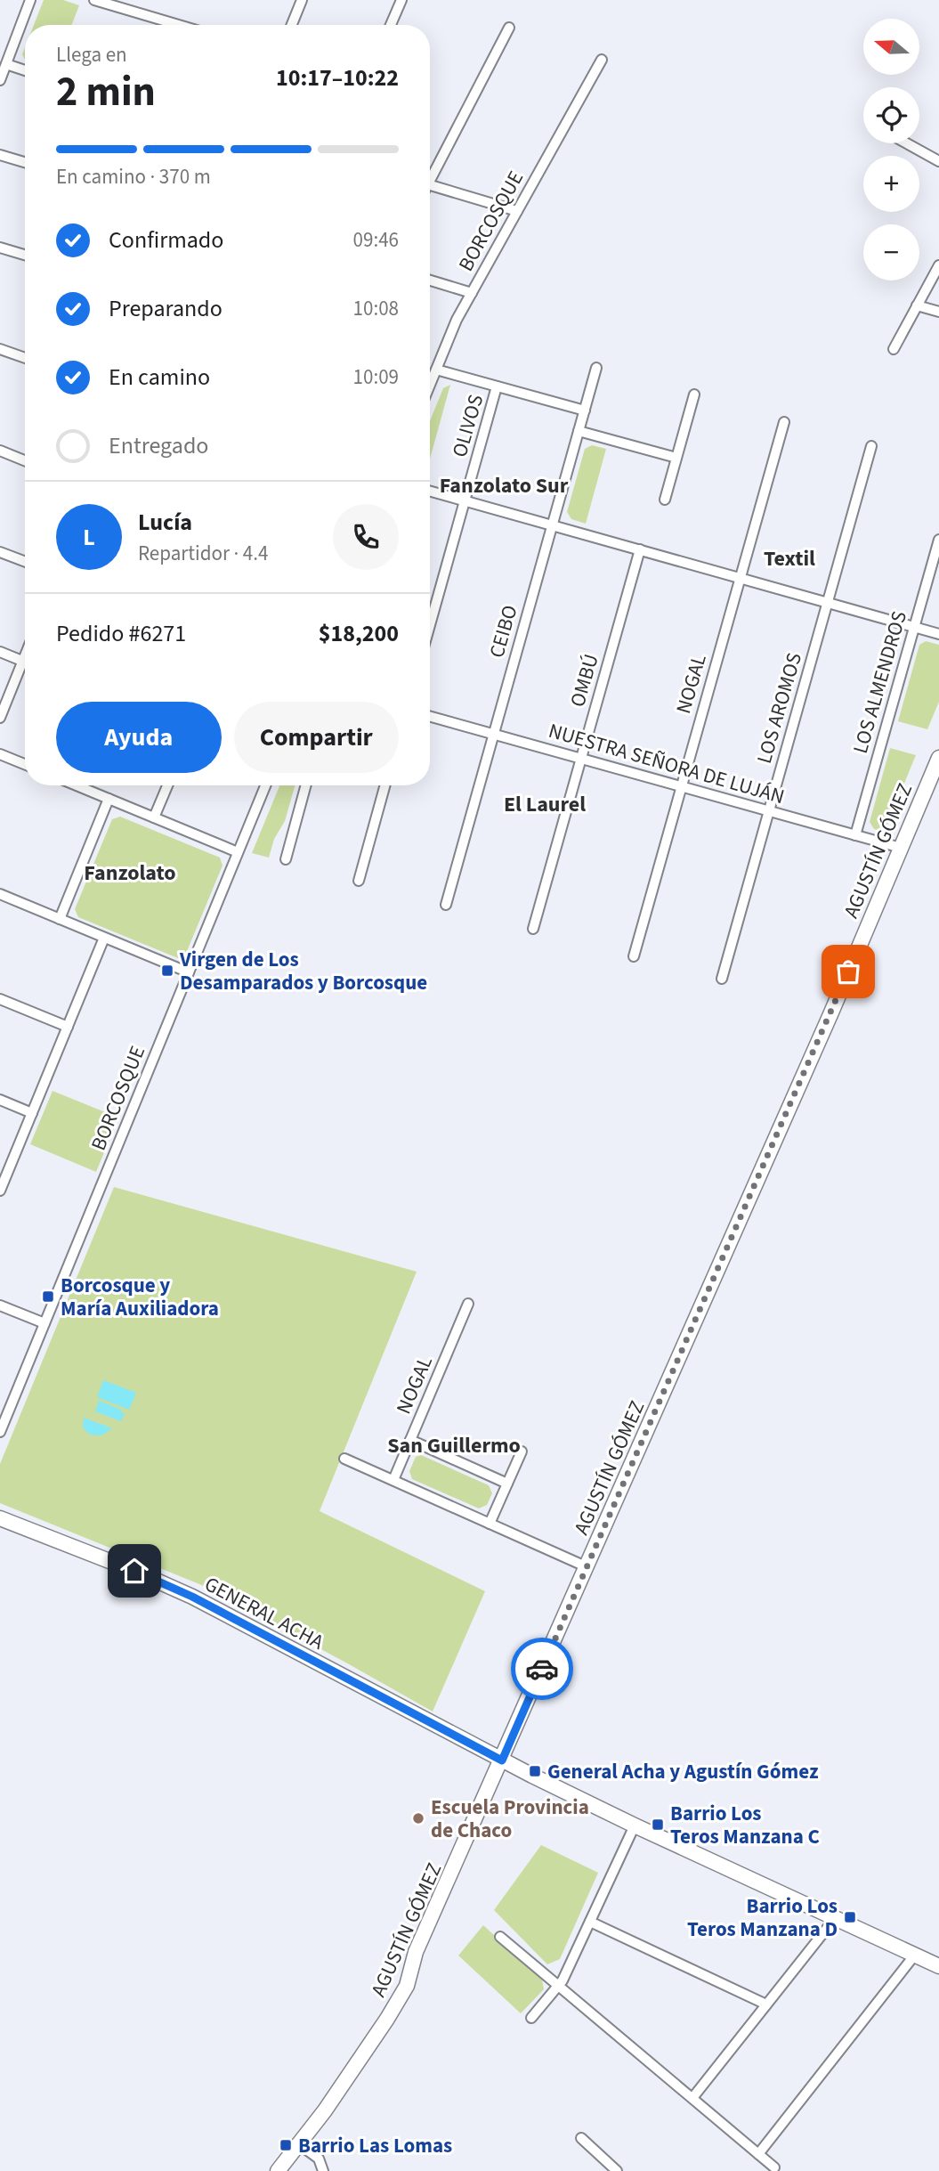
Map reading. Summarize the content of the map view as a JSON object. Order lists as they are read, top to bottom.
{
  "streets": {
    "main road": ["AGUSTÍN GÓMEZ", "GENERAL ACHA"],
    "street": [
      "BORCOSQUE",
      "OLIVOS",
      "CEIBO",
      "OMBÚ",
      "LOS ALMENDROS",
      "NOGAL",
      "LOS AROMOS",
      "NUESTRA SEÑORA DE LUJÁN"
    ]
  },
  "crossings": [
    ["CEIBO", "NUESTRA SEÑORA DE LUJÁN"],
    ["OMBÚ", "NUESTRA SEÑORA DE LUJÁN"],
    ["LOS ALMENDROS", "NUESTRA SEÑORA DE LUJÁN"],
    ["NOGAL", "NUESTRA SEÑORA DE LUJÁN"],
    ["LOS AROMOS", "NUESTRA SEÑORA DE LUJÁN"],
    ["NUESTRA SEÑORA DE LUJÁN", "AGUSTÍN GÓMEZ"],
    ["AGUSTÍN GÓMEZ", "GENERAL ACHA"]
  ],
  "districts": [
    "Fanzolato Sur",
    "Textil",
    "El Laurel",
    "Fanzolato",
    "San Guillermo"
  ],
  "places": {
    "transit": [
      "Virgen de Los Desamparados y Borcosque",
      "Borcosque y María Auxiliadora",
      "General Acha y Agustín Gómez",
      "Barrio Los Teros Manzana C",
      "Barrio Los Teros Manzana D",
      "Barrio Las Lomas"
    ],
    "other": ["Escuela Provincia de Chaco"]
  },
  "north": "left",
  "page": {
    "map_buttons": ["+", "−"],
    "heading": ["2 min", "Llega en", "10:17–10:22"],
    "panel": [
      "Lucía",
      "Repartidor · 4.4",
      "Pedido #6271",
      "$18,200"
    ],
    "bar": "En camino · 370 m",
    "list": [
      ["Confirmado", "09:46"],
      ["Preparando", "10:08"],
      ["En camino", "10:09"],
      "Entregado"
    ],
    "round": "L",
    "buttons": ["Ayuda", "Compartir"]
  }
}
